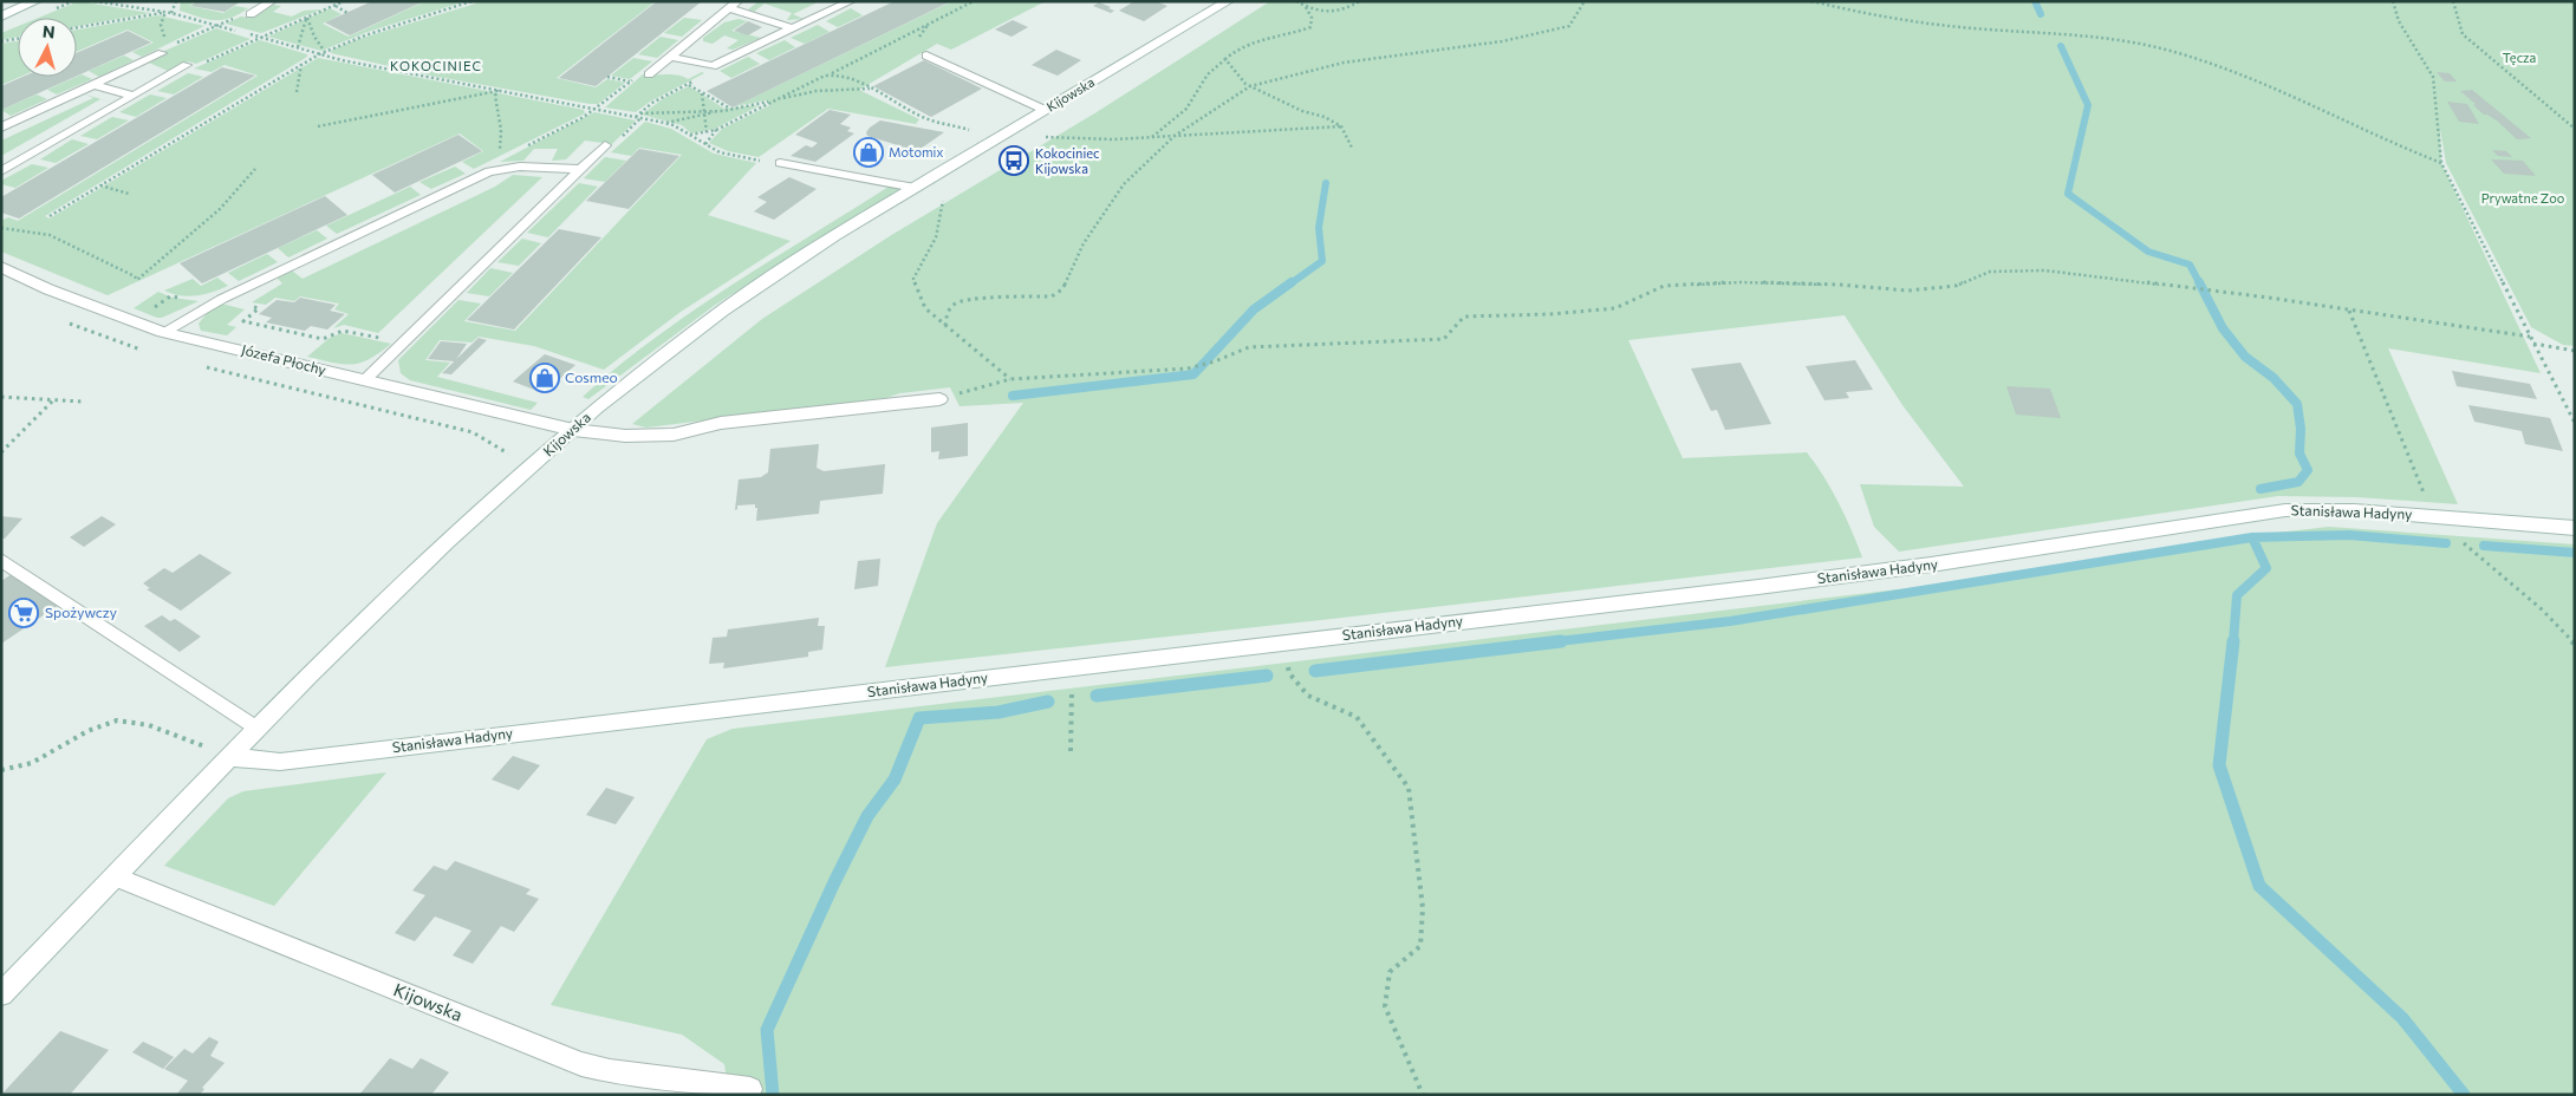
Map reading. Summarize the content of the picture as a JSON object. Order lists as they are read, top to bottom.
{
  "streets": {
    "street": ["Kijowska", "Józefa Płochy", "Stanisława Hadyny"]
  },
  "crossings": [
    ["Kijowska", "Józefa Płochy"],
    ["Kijowska", "Stanisława Hadyny"]
  ],
  "districts": ["KOKOCINIEC"],
  "parks": ["Tęcza", "Prywatne Zoo"],
  "places": {
    "shop": ["Motomix", "Cosmeo"],
    "bus stop": ["Kokociniec Kijowska"],
    "supermarket": ["Spożywczy"]
  },
  "north": "top"
}
